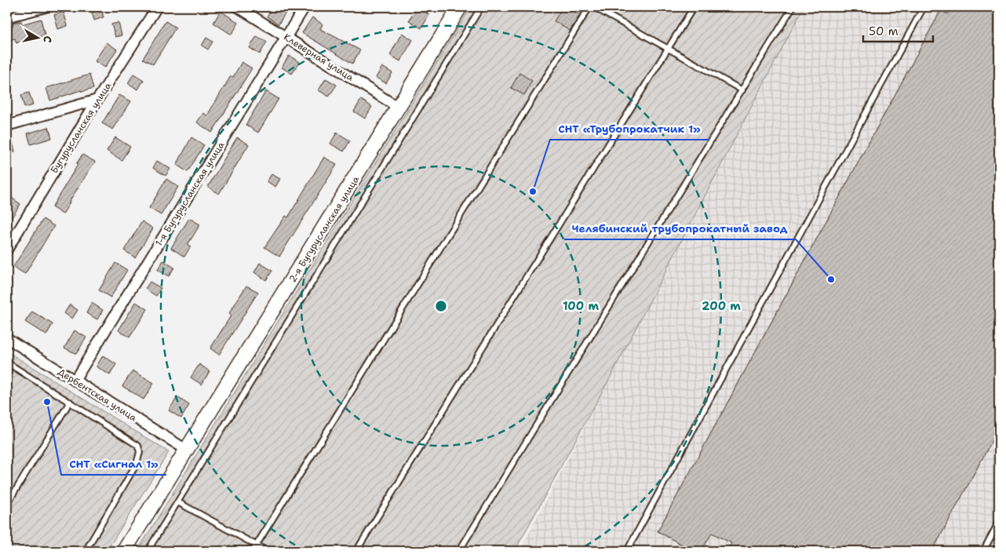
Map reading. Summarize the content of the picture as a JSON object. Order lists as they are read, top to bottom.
{
  "streets": {
    "street": [
      "Клеверная улица",
      "Бугурусланская улица",
      "1-я Бугурусланская улица",
      "2-я Бугурусланская улица",
      "Дербентская улица"
    ]
  },
  "crossings": [
    ["Клеверная улица", "1-я Бугурусланская улица"],
    ["Клеверная улица", "2-я Бугурусланская улица"],
    ["1-я Бугурусланская улица", "Дербентская улица"],
    ["2-я Бугурусланская улица", "Дербентская улица"]
  ],
  "places": ["СНТ «Трубопрокатчик 1»", "Челябинский трубопрокатный завод", "СНТ «Сигнал 1»"],
  "scale_bar": "50 m",
  "north": "right",
  "rings": ["100 m", "200 m"]
}
